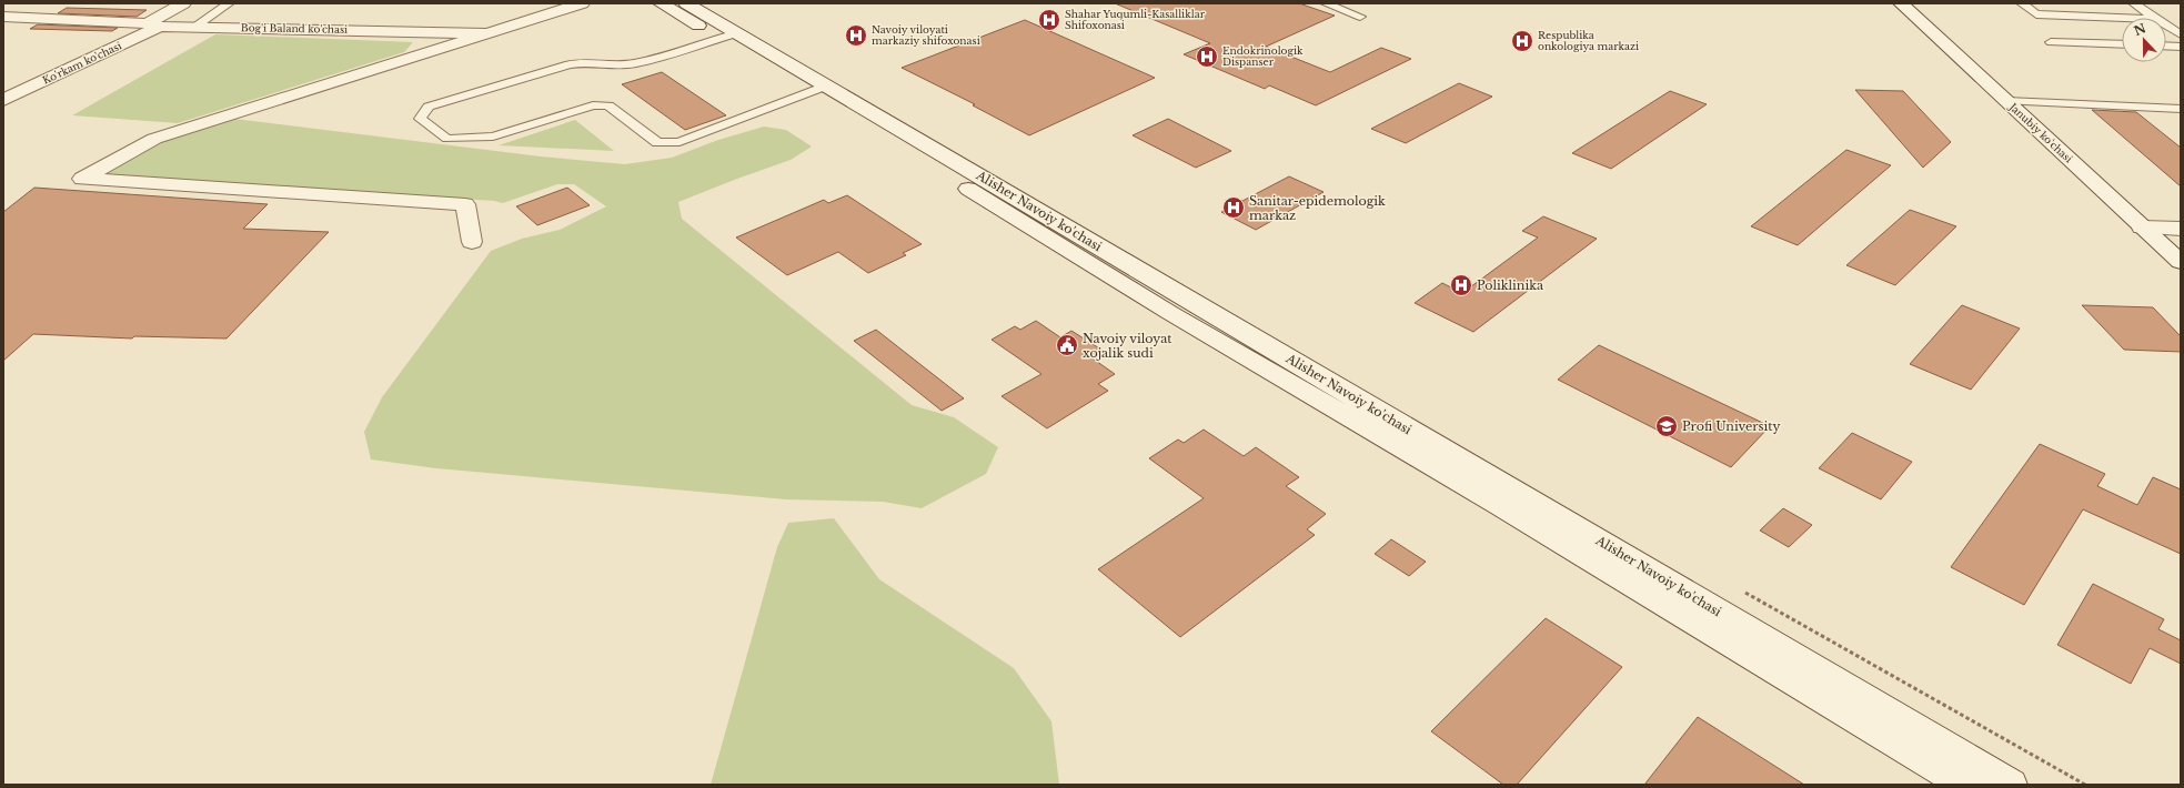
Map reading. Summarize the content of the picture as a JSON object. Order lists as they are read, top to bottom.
{
  "streets": {
    "main road": [
      "Bog'i Baland ko'chasi",
      "Ko'rkam ko'chasi",
      "Janubiy ko'chasi",
      "Alisher Navoiy ko'chasi"
    ]
  },
  "crossings": [
    ["Bog'i Baland ko'chasi", "Ko'rkam ko'chasi"]
  ],
  "places": {
    "hospital": [
      "Shahar Yuqumli-Kasalliklar Shifoxonasi",
      "Navoiy viloyati markaziy shifoxonasi",
      "Respublika onkologiya markazi",
      "Endokrinologik Dispanser",
      "Sanitar-epidemologik markaz",
      "Poliklinika"
    ],
    "public building": ["Navoiy viloyat xojalik sudi"],
    "school or university": ["Profi University"]
  },
  "north": "top"
}
